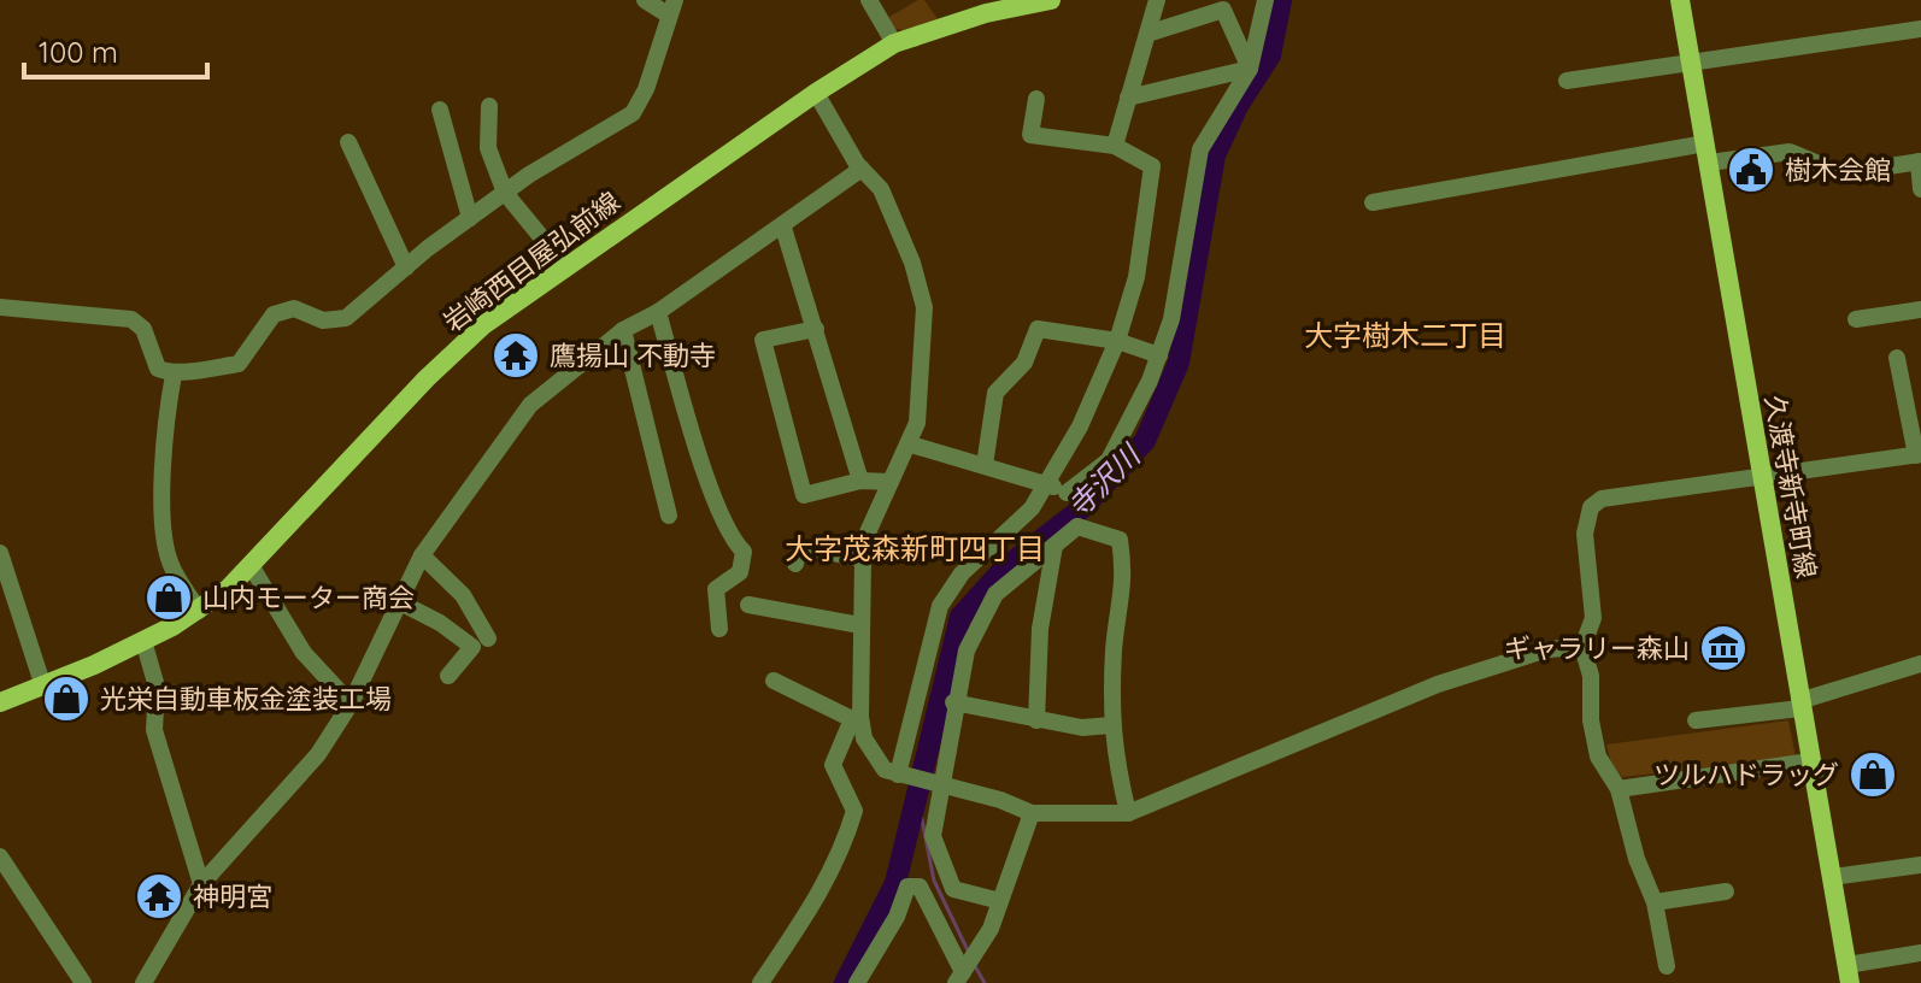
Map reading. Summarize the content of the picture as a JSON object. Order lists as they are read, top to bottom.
{
  "streets": {
    "main road": ["岩崎西目屋弘前線", "久渡寺新寺町線"]
  },
  "districts": ["大字樹木二丁目", "大字茂森新町四丁目"],
  "water": ["寺沢川"],
  "places": {
    "public building": ["樹木会館"],
    "temple": ["鷹揚山 不動寺", "神明宮"],
    "shop": ["山内モーター商会", "光栄自動車板金塗装工場", "ツルハドラッグ"],
    "museum": ["ギャラリー森山"]
  },
  "scale_bar": "100 m"
}
